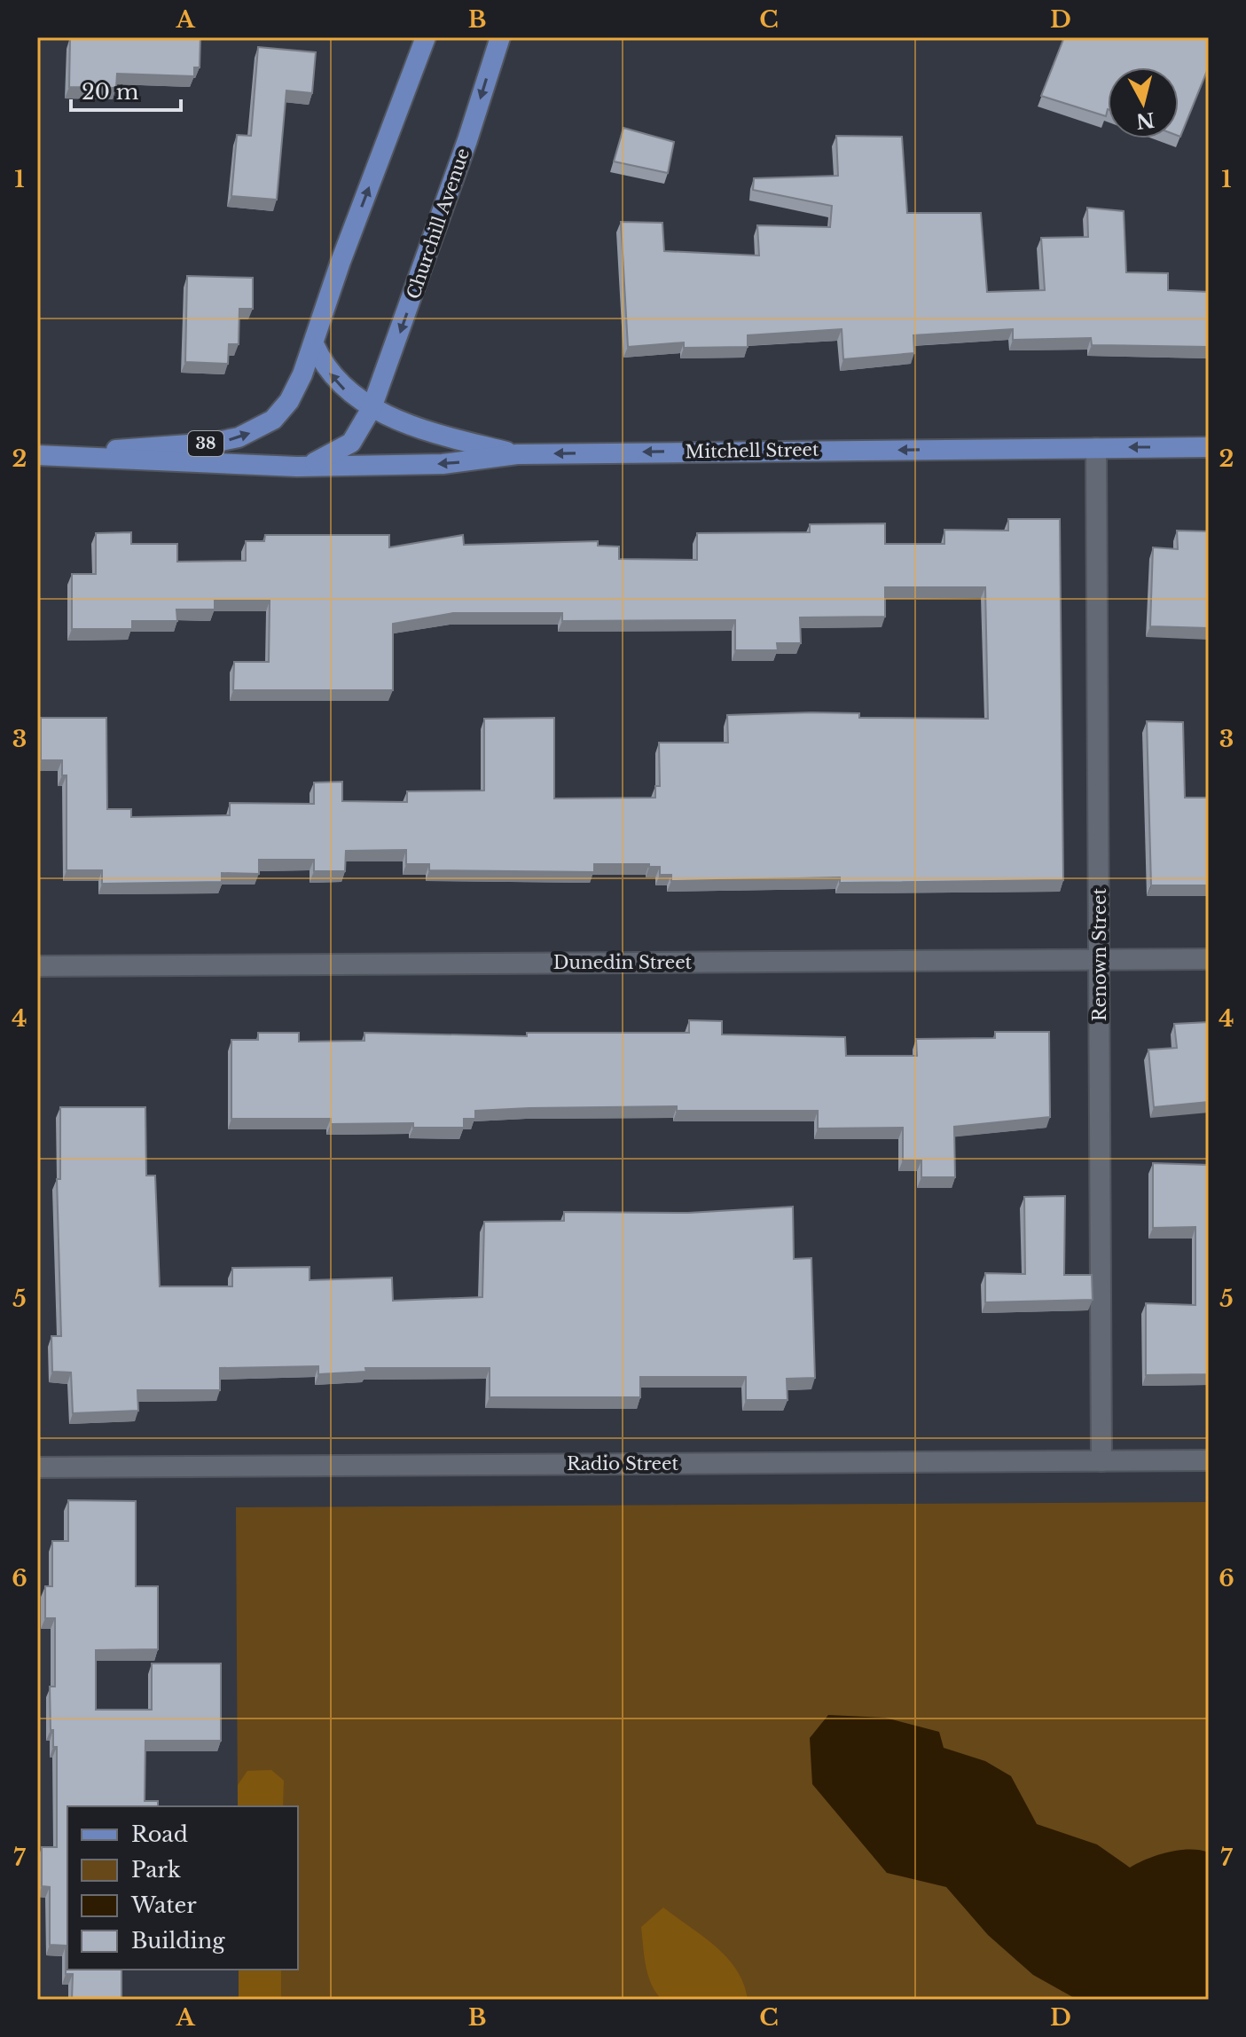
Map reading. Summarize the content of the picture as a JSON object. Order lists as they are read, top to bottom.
{
  "streets": {
    "main road": ["Churchill Avenue", "38", "Mitchell Street"],
    "street": ["Renown Street", "Dunedin Street", "Radio Street"]
  },
  "crossings": [
    ["Churchill Avenue", "Mitchell Street"],
    ["38", "Mitchell Street"],
    ["Mitchell Street", "Renown Street"],
    ["Renown Street", "Dunedin Street"],
    ["Renown Street", "Radio Street"]
  ],
  "legend": [
    "Road",
    "Park",
    "Water",
    "Building"
  ],
  "scale_bar": "20 m",
  "north": "bottom",
  "grid": {
    "columns": [
      "A",
      "B",
      "C",
      "D"
    ],
    "rows": [
      "1",
      "2",
      "3",
      "4",
      "5",
      "6",
      "7"
    ]
  }
}
